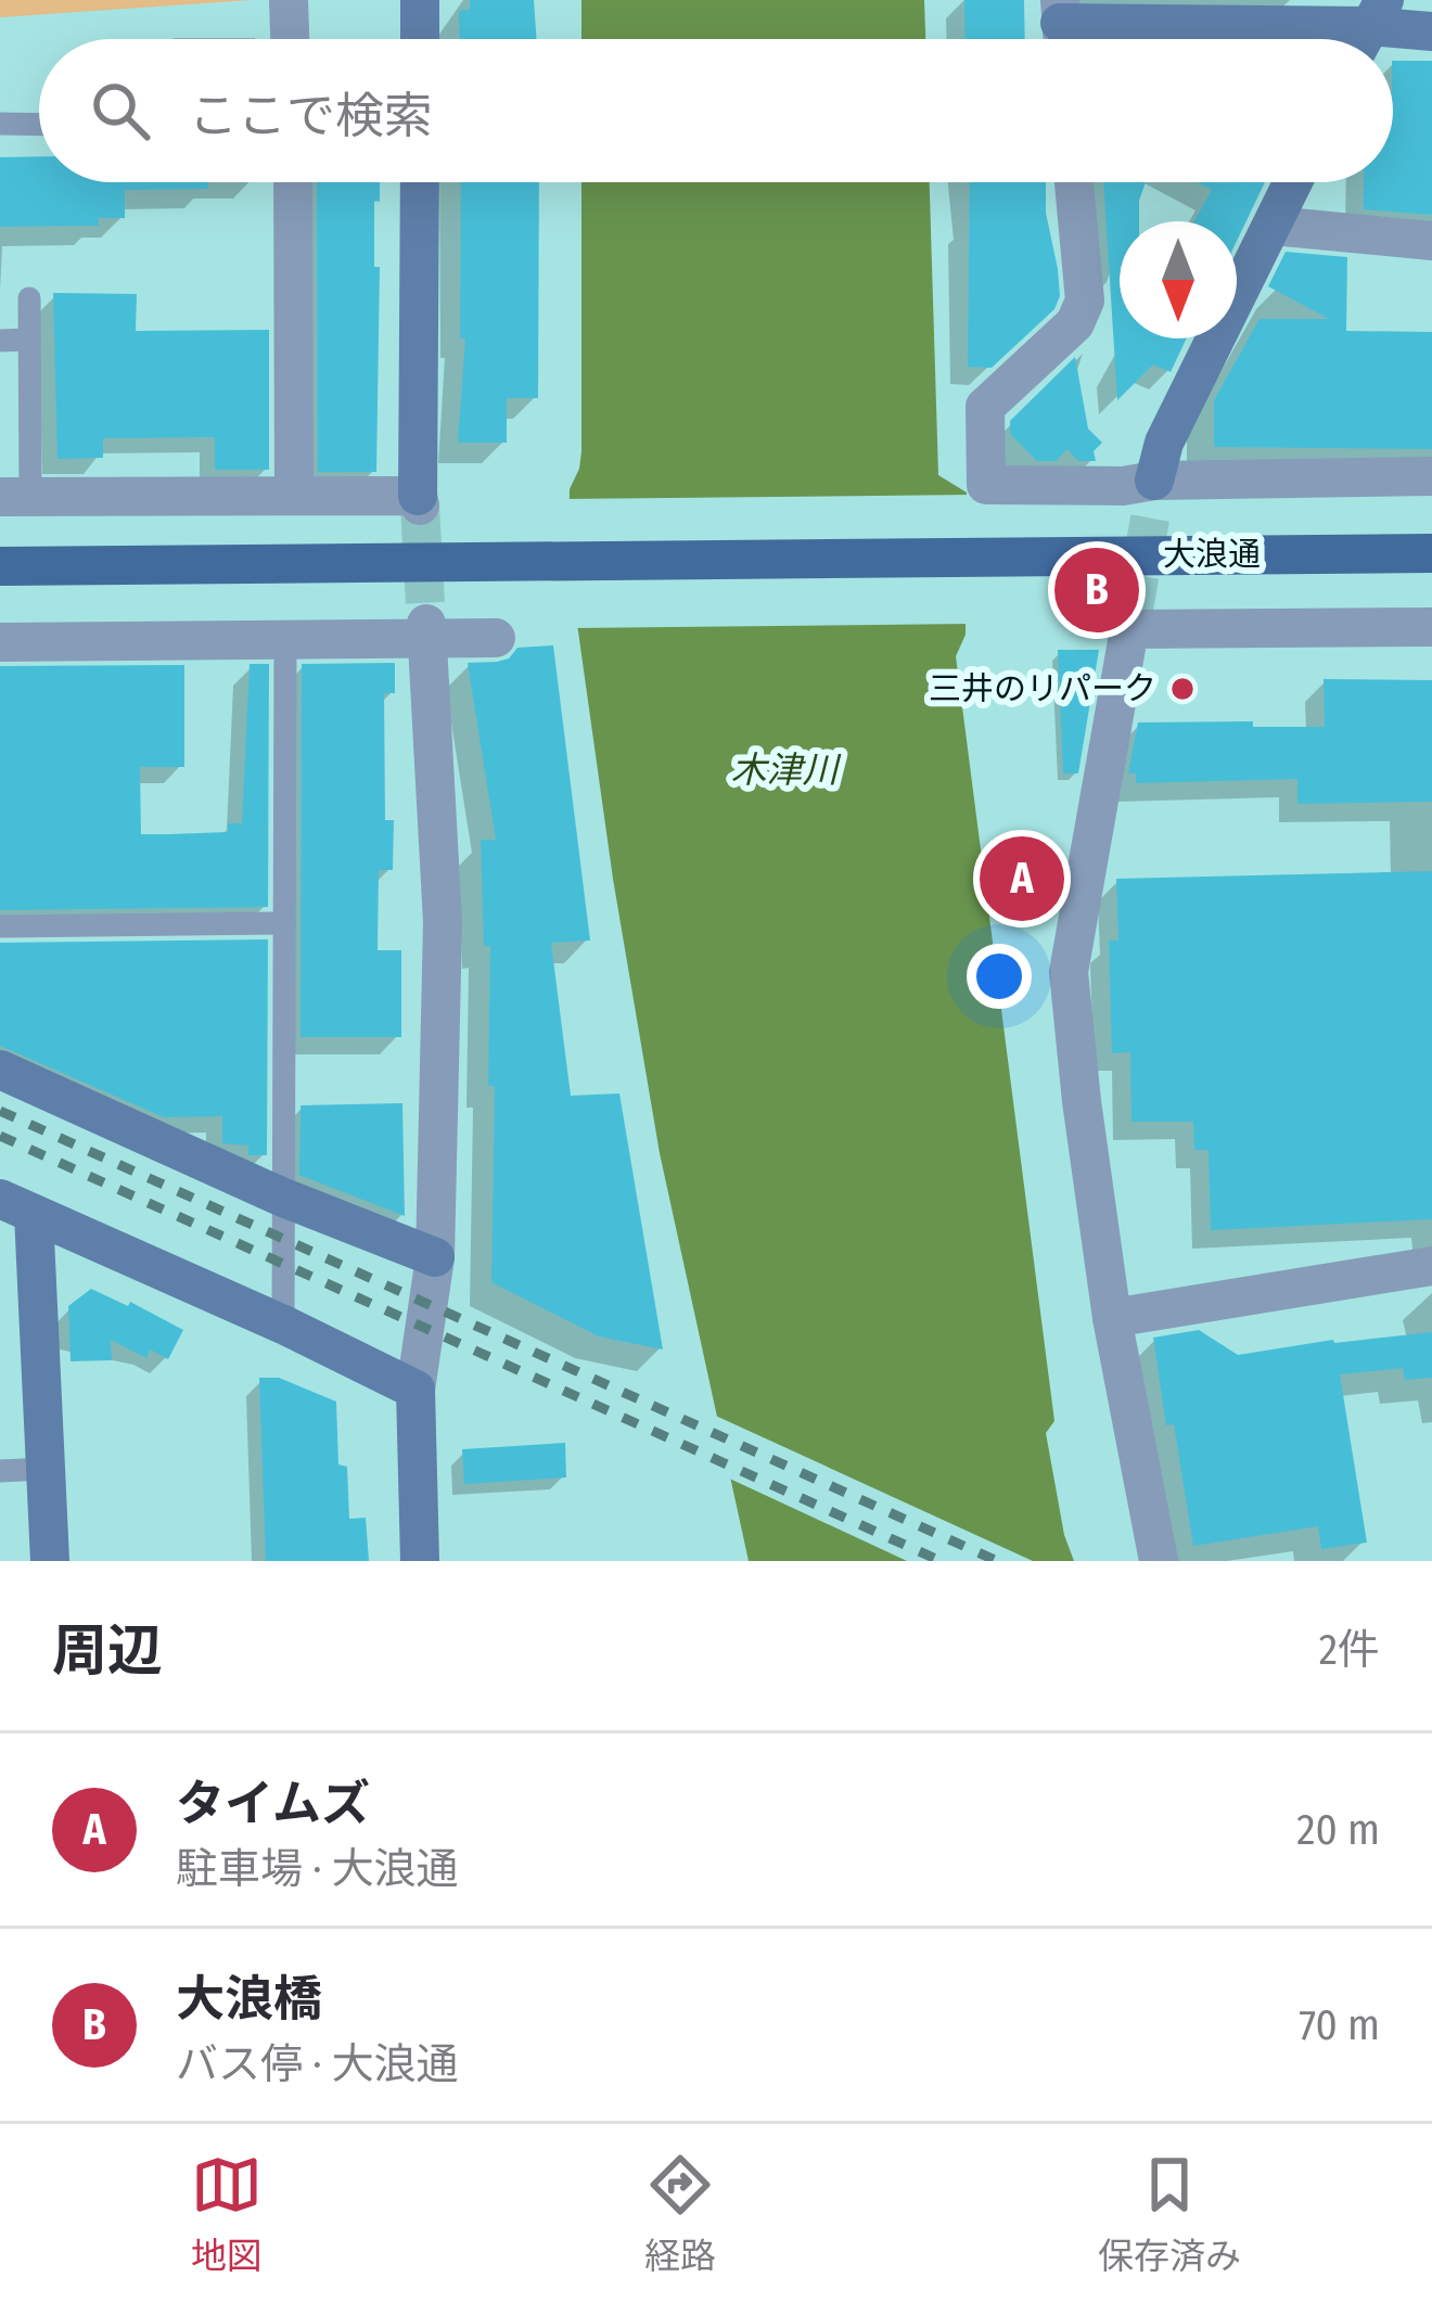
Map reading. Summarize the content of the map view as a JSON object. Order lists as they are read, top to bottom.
{
  "streets": {
    "main road": ["大浪通"]
  },
  "water": ["木津川"],
  "places": ["三井のリパーク"],
  "north": "bottom",
  "page": {
    "search": "ここで検索",
    "pins": ["B", "A"],
    "heading": ["周辺", "2件"],
    "list": [
      {
        "mark": "A",
        "name": "タイムズ",
        "note": "駐車場 · 大浪通",
        "value": "20 m"
      },
      {
        "mark": "B",
        "name": "大浪橋",
        "note": "バス停 · 大浪通",
        "value": "70 m"
      }
    ],
    "nav": ["地図", "経路", "保存済み"]
  }
}
